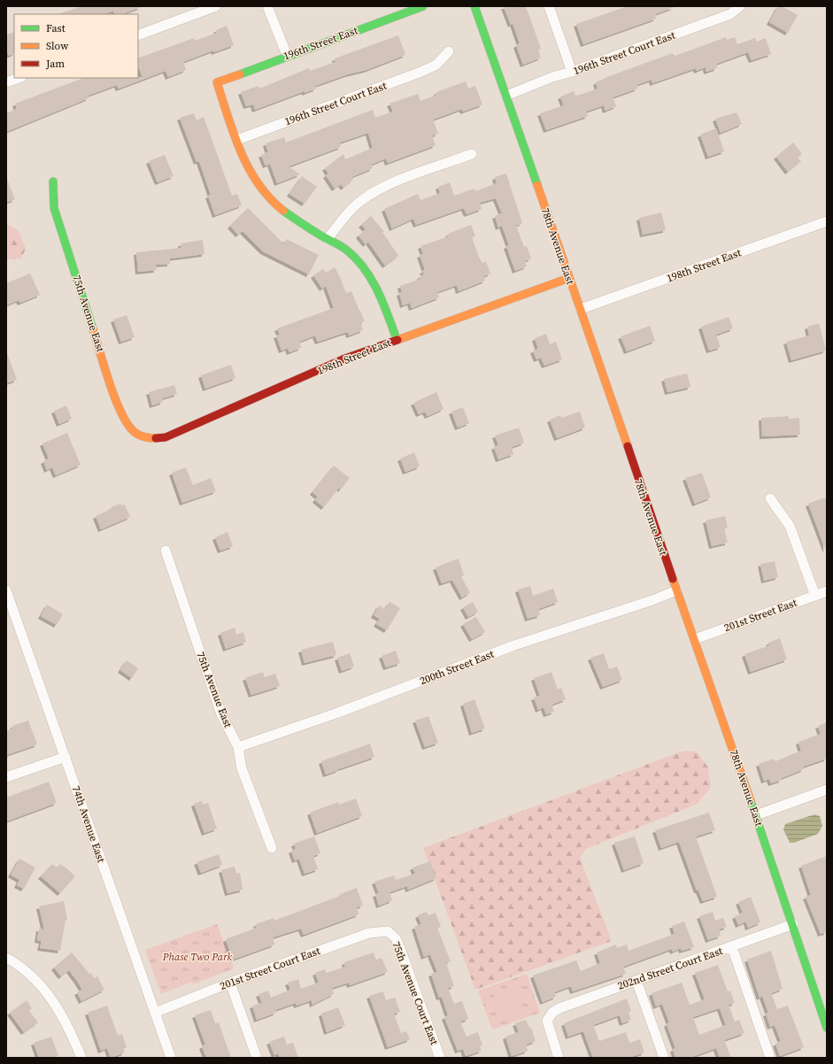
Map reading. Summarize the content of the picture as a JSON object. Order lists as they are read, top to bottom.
{
  "streets": {
    "street": [
      "196th Street East",
      "196th Street Court East",
      "78th Avenue East",
      "198th Street East",
      "75th Avenue East",
      "201st Street East",
      "200th Street East",
      "74th Avenue East",
      "201st Street Court East",
      "202nd Street Court East",
      "75th Avenue Court East"
    ]
  },
  "crossings": [
    ["196th Street East", "196th Street Court East"],
    ["196th Street Court East", "78th Avenue East"],
    ["78th Avenue East", "198th Street East"],
    ["78th Avenue East", "201st Street East"],
    ["78th Avenue East", "200th Street East"],
    ["78th Avenue East", "202nd Street Court East"],
    ["198th Street East", "75th Avenue East"],
    ["75th Avenue East", "200th Street East"],
    ["74th Avenue East", "201st Street Court East"],
    ["201st Street Court East", "75th Avenue Court East"]
  ],
  "parks": ["Phase Two Park"],
  "legend": ["Fast", "Slow", "Jam"]
}
